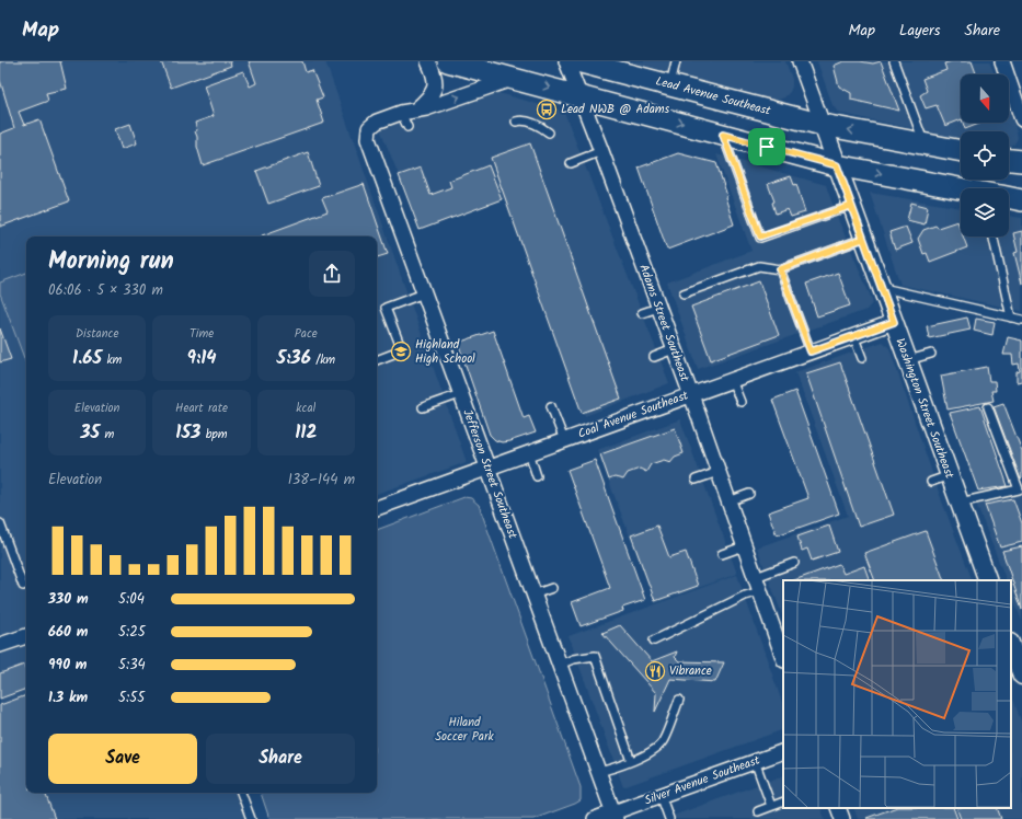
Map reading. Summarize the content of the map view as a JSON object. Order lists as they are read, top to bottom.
{
  "streets": {
    "main road": ["Lead Avenue Southeast"],
    "street": [
      "Adams Street Southeast",
      "Washington Street Southeast",
      "Coal Avenue Southeast",
      "Jefferson Street Southeast",
      "Silver Avenue Southeast"
    ]
  },
  "crossings": [
    ["Lead Avenue Southeast", "Washington Street Southeast"],
    ["Adams Street Southeast", "Coal Avenue Southeast"],
    ["Washington Street Southeast", "Coal Avenue Southeast"],
    ["Coal Avenue Southeast", "Jefferson Street Southeast"],
    ["Jefferson Street Southeast", "Silver Avenue Southeast"]
  ],
  "parks": ["Hiland Soccer Park"],
  "places": {
    "bus stop": ["Lead NWB @ Adams"],
    "school or university": ["Highland High School"],
    "restaurant": ["Vibrance"]
  },
  "north": "bottom",
  "page": {
    "header": "Map",
    "nav": ["Map", "Layers", "Share"],
    "heading": ["Morning run", "06:06 · 5 × 330 m"],
    "stats": [
      ["Distance", "1.65 km"],
      ["Time", "9:14"],
      ["Pace", "5:36 /km"],
      ["Elevation", "35 m"],
      ["Heart rate", "153 bpm"],
      ["kcal", "112"]
    ],
    "chart": ["Elevation", "138–144 m"],
    "list": [
      {
        "name": "330 m",
        "note": "5:04"
      },
      {
        "name": "660 m",
        "note": "5:25"
      },
      {
        "name": "990 m",
        "note": "5:34"
      },
      {
        "name": "1.3 km",
        "note": "5:55"
      }
    ],
    "buttons": ["Save", "Share"]
  }
}
